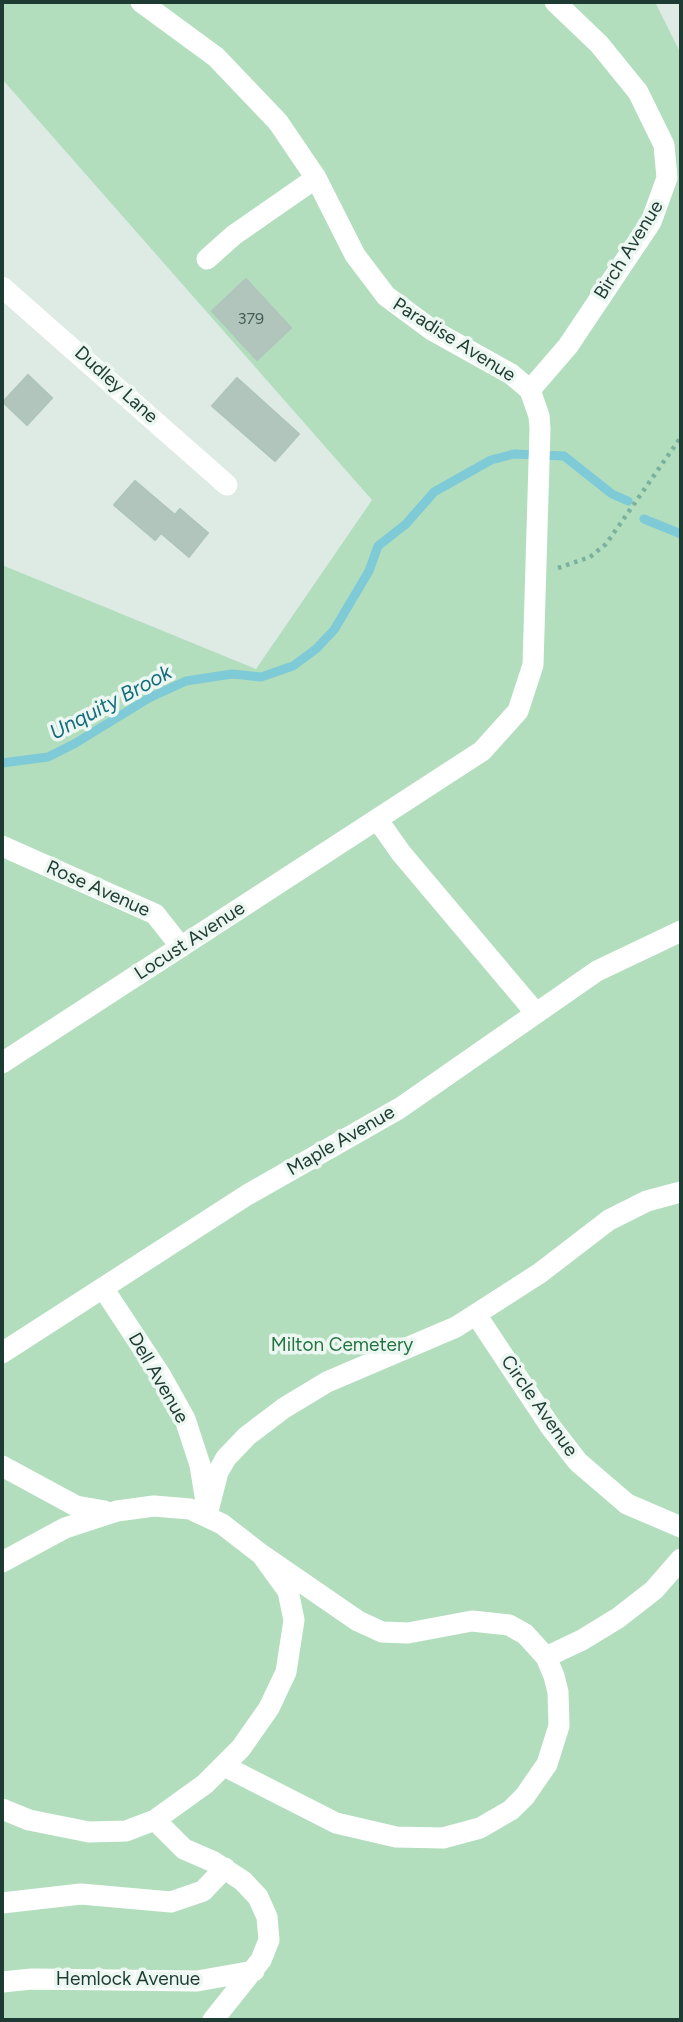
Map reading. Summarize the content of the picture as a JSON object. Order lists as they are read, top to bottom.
{
  "streets": {
    "street": [
      "Birch Avenue",
      "Paradise Avenue",
      "Dudley Lane",
      "Rose Avenue",
      "Locust Avenue",
      "Maple Avenue",
      "Dell Avenue",
      "Circle Avenue",
      "Hemlock Avenue"
    ]
  },
  "crossings": [
    ["Birch Avenue", "Paradise Avenue"],
    ["Paradise Avenue", "Locust Avenue"],
    ["Rose Avenue", "Locust Avenue"],
    ["Maple Avenue", "Dell Avenue"]
  ],
  "water": ["Unquity Brook"],
  "parks": ["Milton Cemetery"],
  "house_numbers": ["379"]
}
